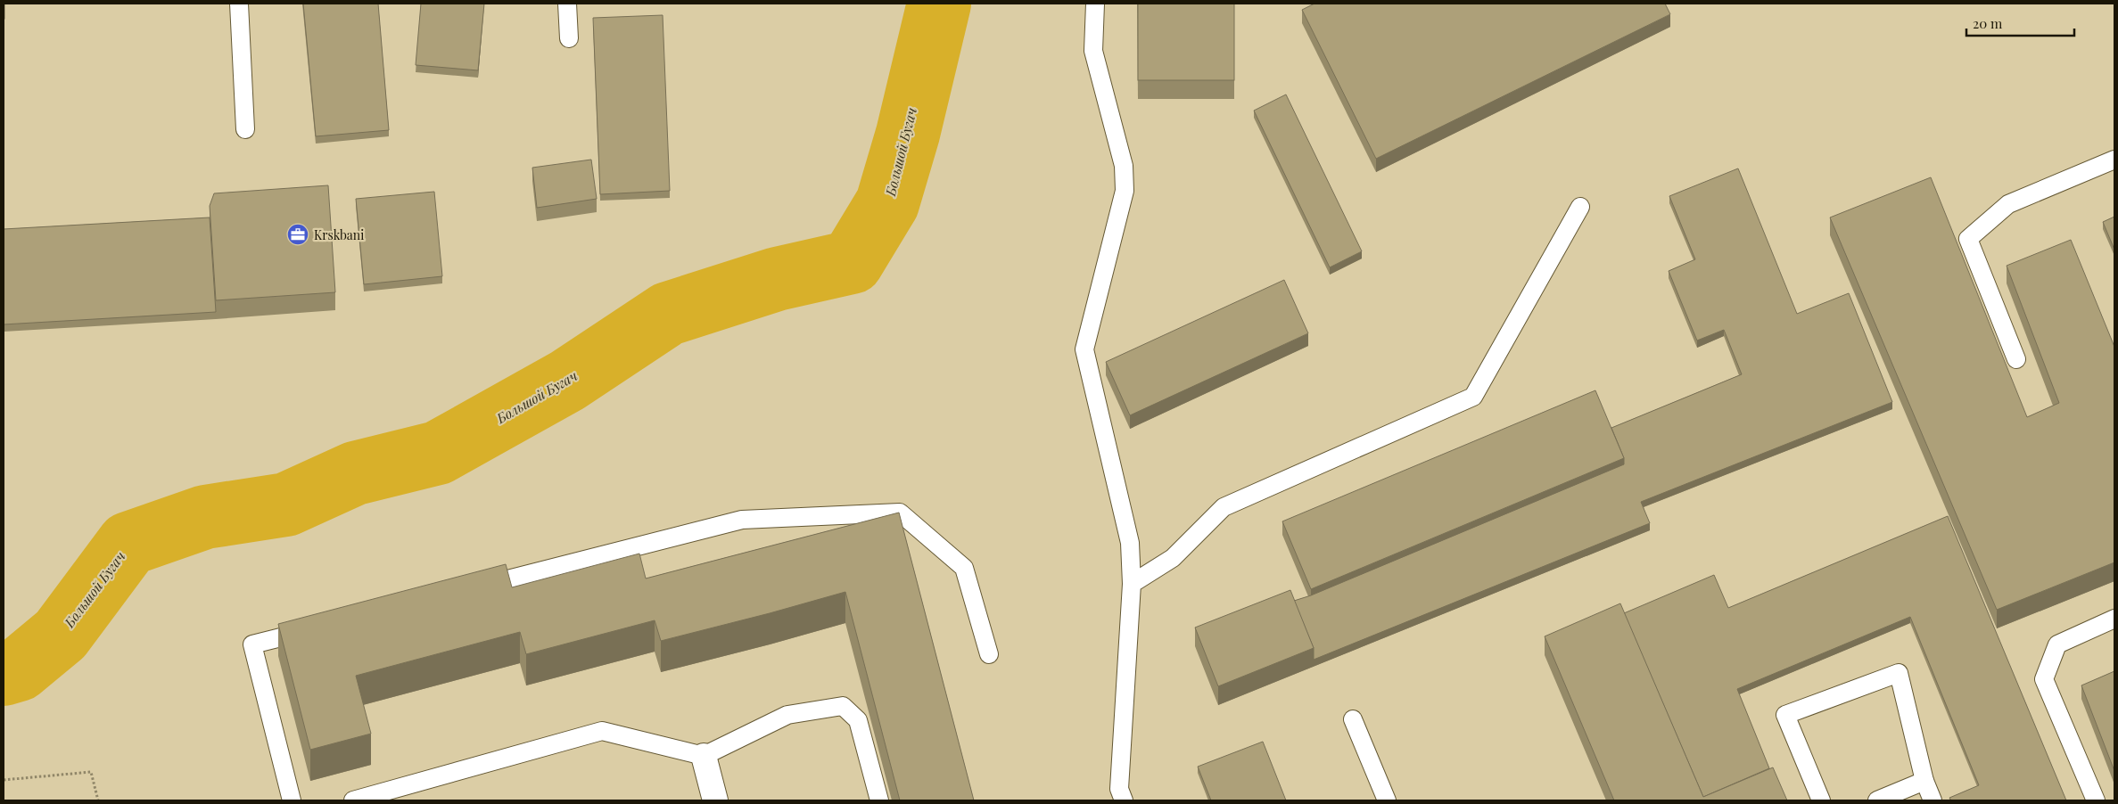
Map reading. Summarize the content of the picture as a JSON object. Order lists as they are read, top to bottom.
{
  "water": ["Большой Бугач"],
  "places": {
    "office": ["Krskbani"]
  },
  "scale_bar": "20 m"
}
